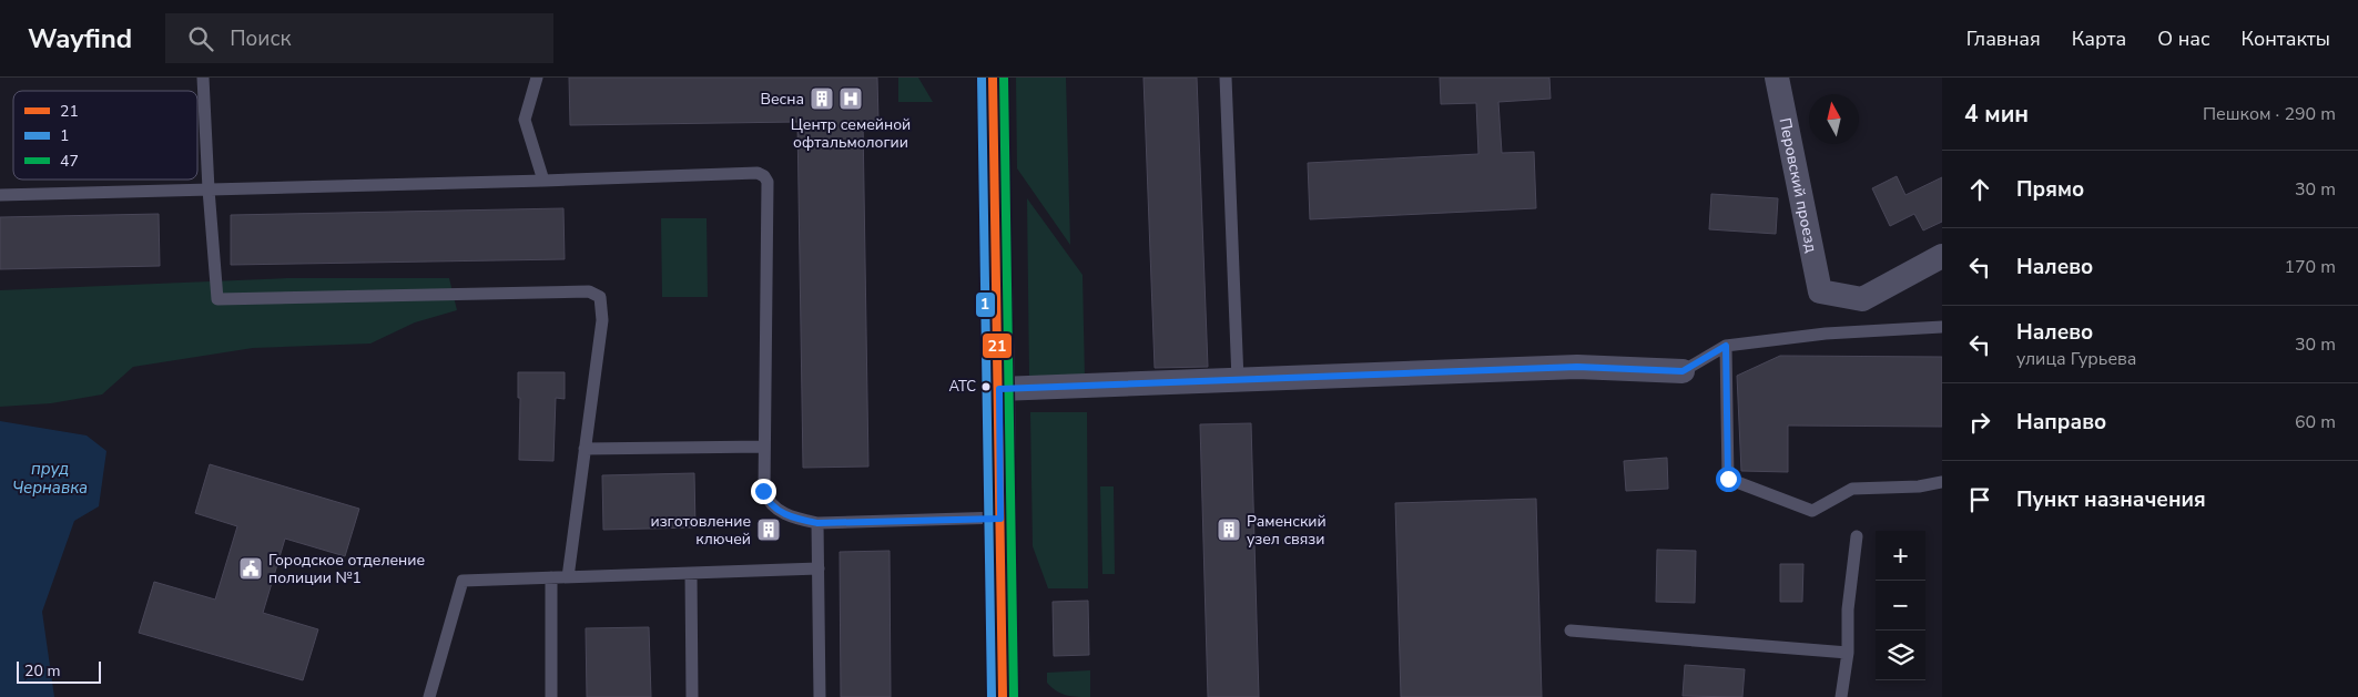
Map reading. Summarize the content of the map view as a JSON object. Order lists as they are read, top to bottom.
{
  "streets": {
    "street": ["Перовский проезд"]
  },
  "water": ["пруд Чернавка"],
  "places": {
    "building": ["Весна", "изготовление ключей", "Раменский узел связи"],
    "hospital": ["Центр семейной офтальмологии"],
    "other": ["АТС"],
    "public building": ["Городское отделение полиции №1"]
  },
  "lines": ["transit line 21", "transit line 1", "transit line 47"],
  "legend": ["21", "1", "47"],
  "scale_bar": "20 m",
  "north": "top",
  "page": {
    "header": "Wayfind",
    "search": "Поиск",
    "nav": [
      "Главная",
      "Карта",
      "О нас",
      "Контакты"
    ],
    "heading": ["4 мин", "Пешком · 290 m"],
    "list": [
      ["Прямо", "30 m"],
      ["Налево", "170 m"],
      ["Налево", "улица Гурьева", "30 m"],
      ["Направо", "60 m"],
      "Пункт назначения"
    ],
    "map_buttons": ["+", "−"],
    "scale": "20 m"
  }
}
